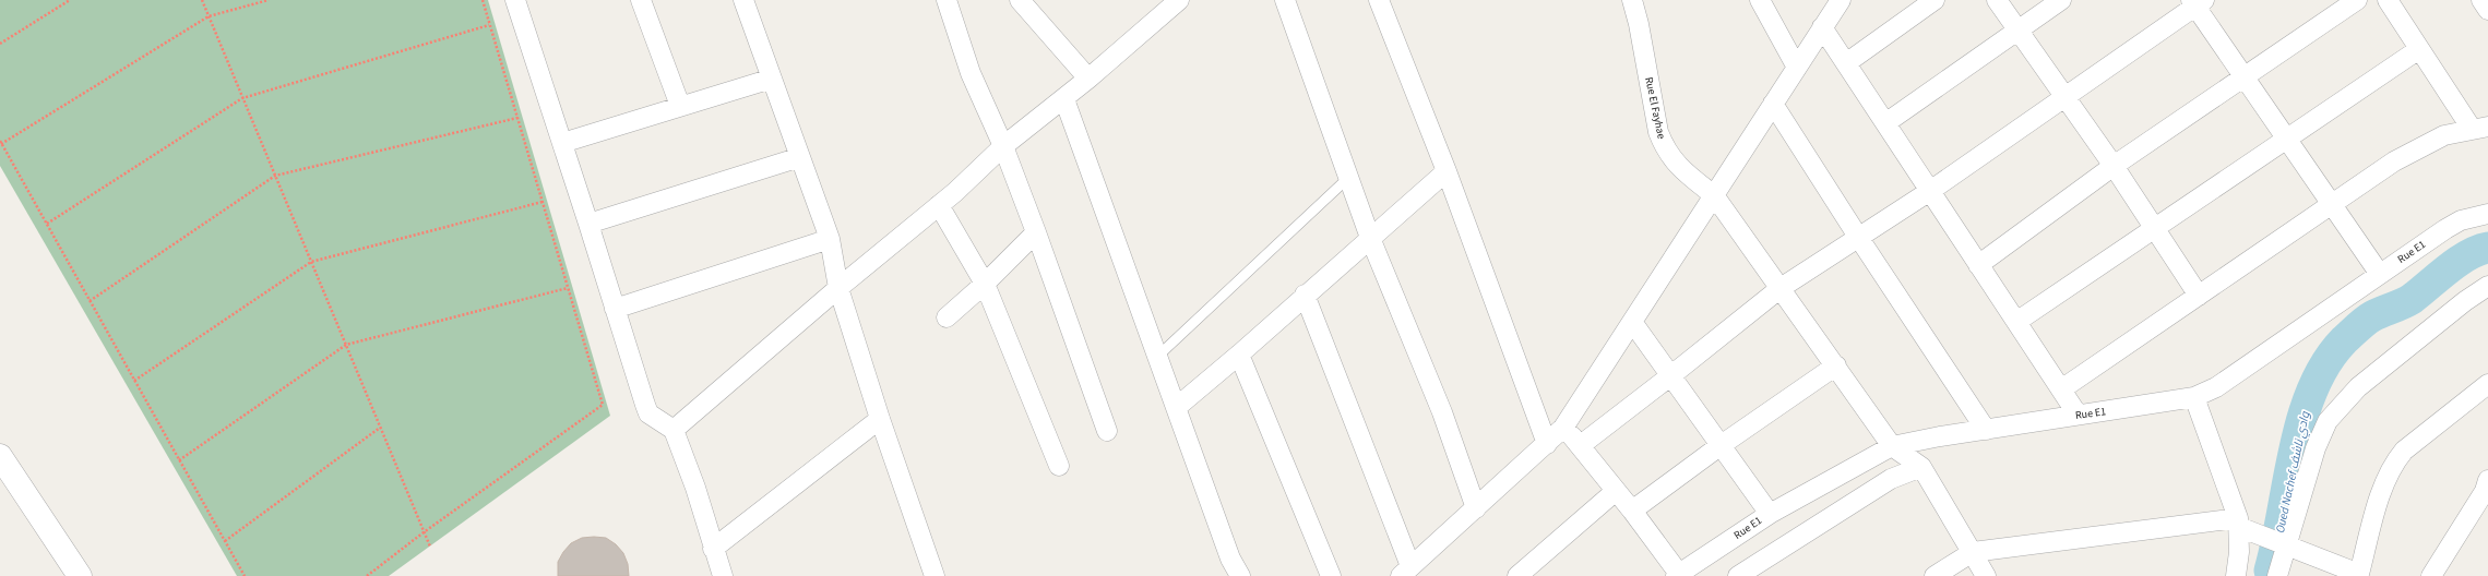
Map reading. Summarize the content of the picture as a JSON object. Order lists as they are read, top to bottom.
{
  "streets": {
    "street": ["Rue El Fayhae", "Rue E1"]
  },
  "crossings": [
    ["Rue El Fayhae", "Rue E1"]
  ],
  "water": ["Oued Nachef وادي ناشف"]
}
